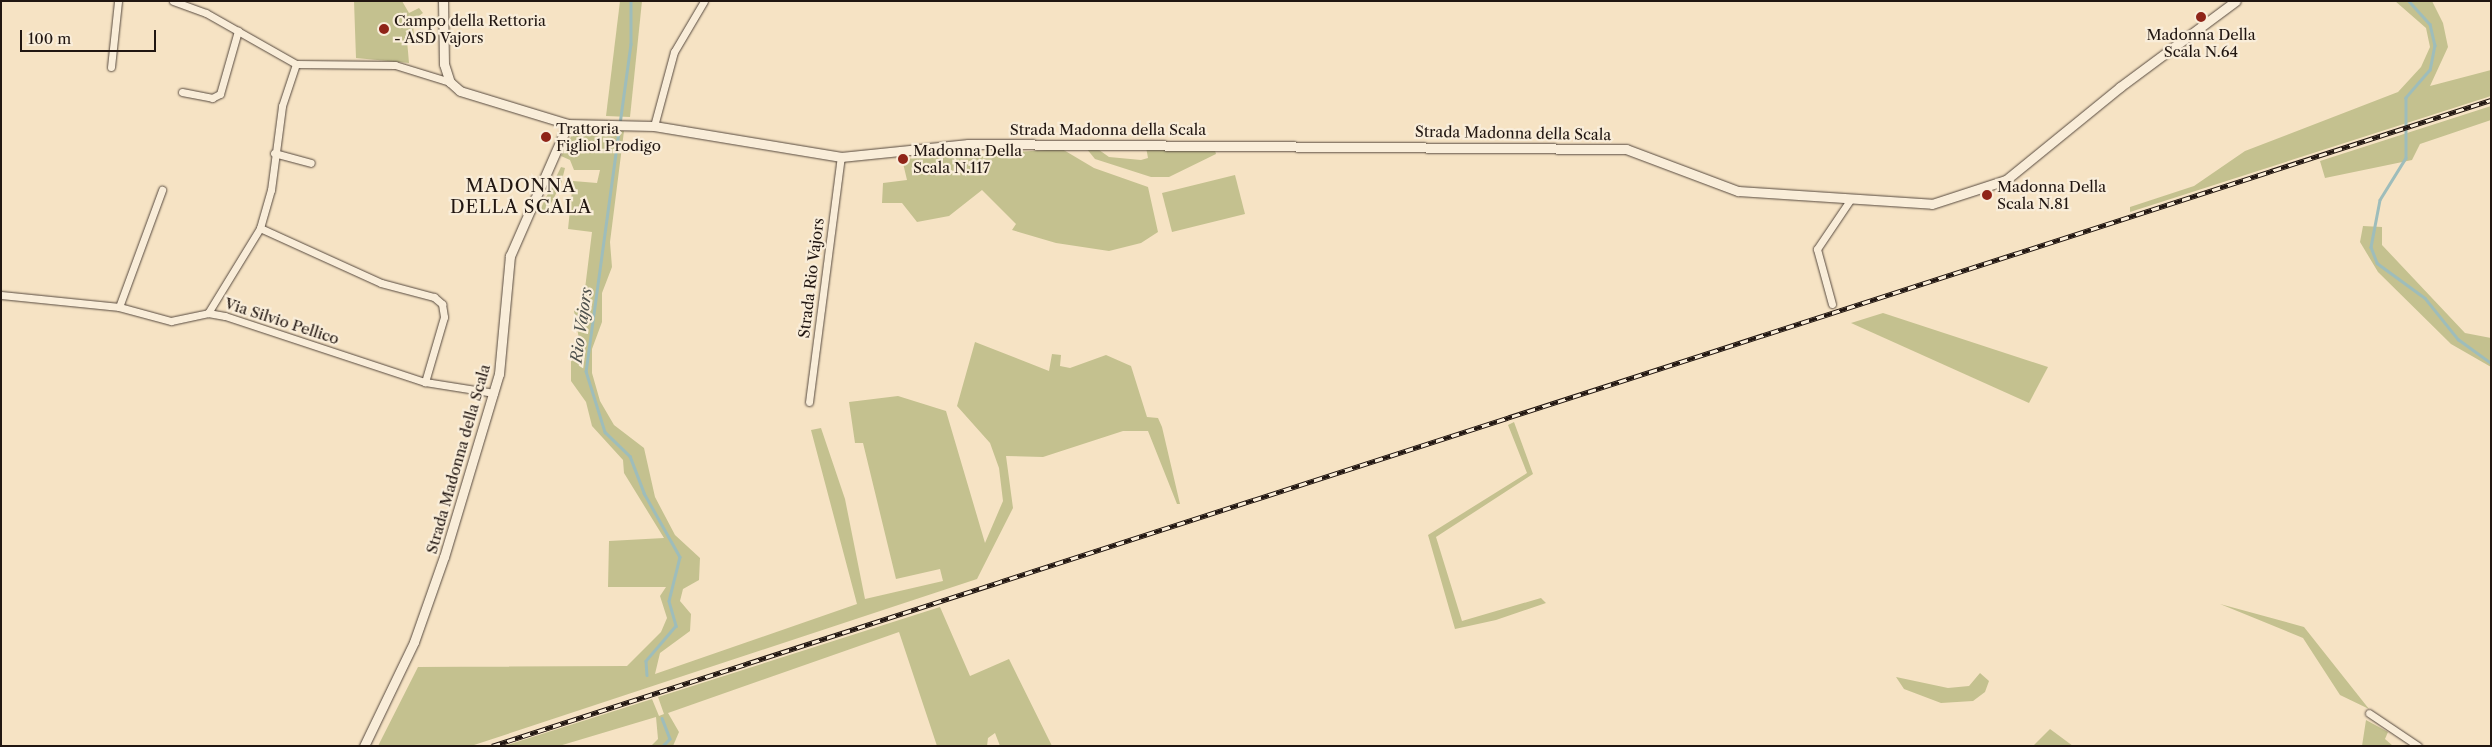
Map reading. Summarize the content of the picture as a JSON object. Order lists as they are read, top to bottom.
{
  "streets": {
    "street": ["Strada Madonna della Scala", "Strada Rio Vajors", "Via Silvio Pellico"]
  },
  "crossings": [
    ["Strada Madonna della Scala", "Strada Rio Vajors"],
    ["Strada Madonna della Scala", "Via Silvio Pellico"]
  ],
  "districts": ["MADONNA DELLA SCALA"],
  "water": ["Rio Vajors"],
  "places": [
    "Madonna Della Scala N.64",
    "Campo della Rettoria - ASD Vajors",
    "Trattoria Figliol Prodigo",
    "Madonna Della Scala N.117",
    "Madonna Della Scala N.81"
  ],
  "scale_bar": "100 m"
}
